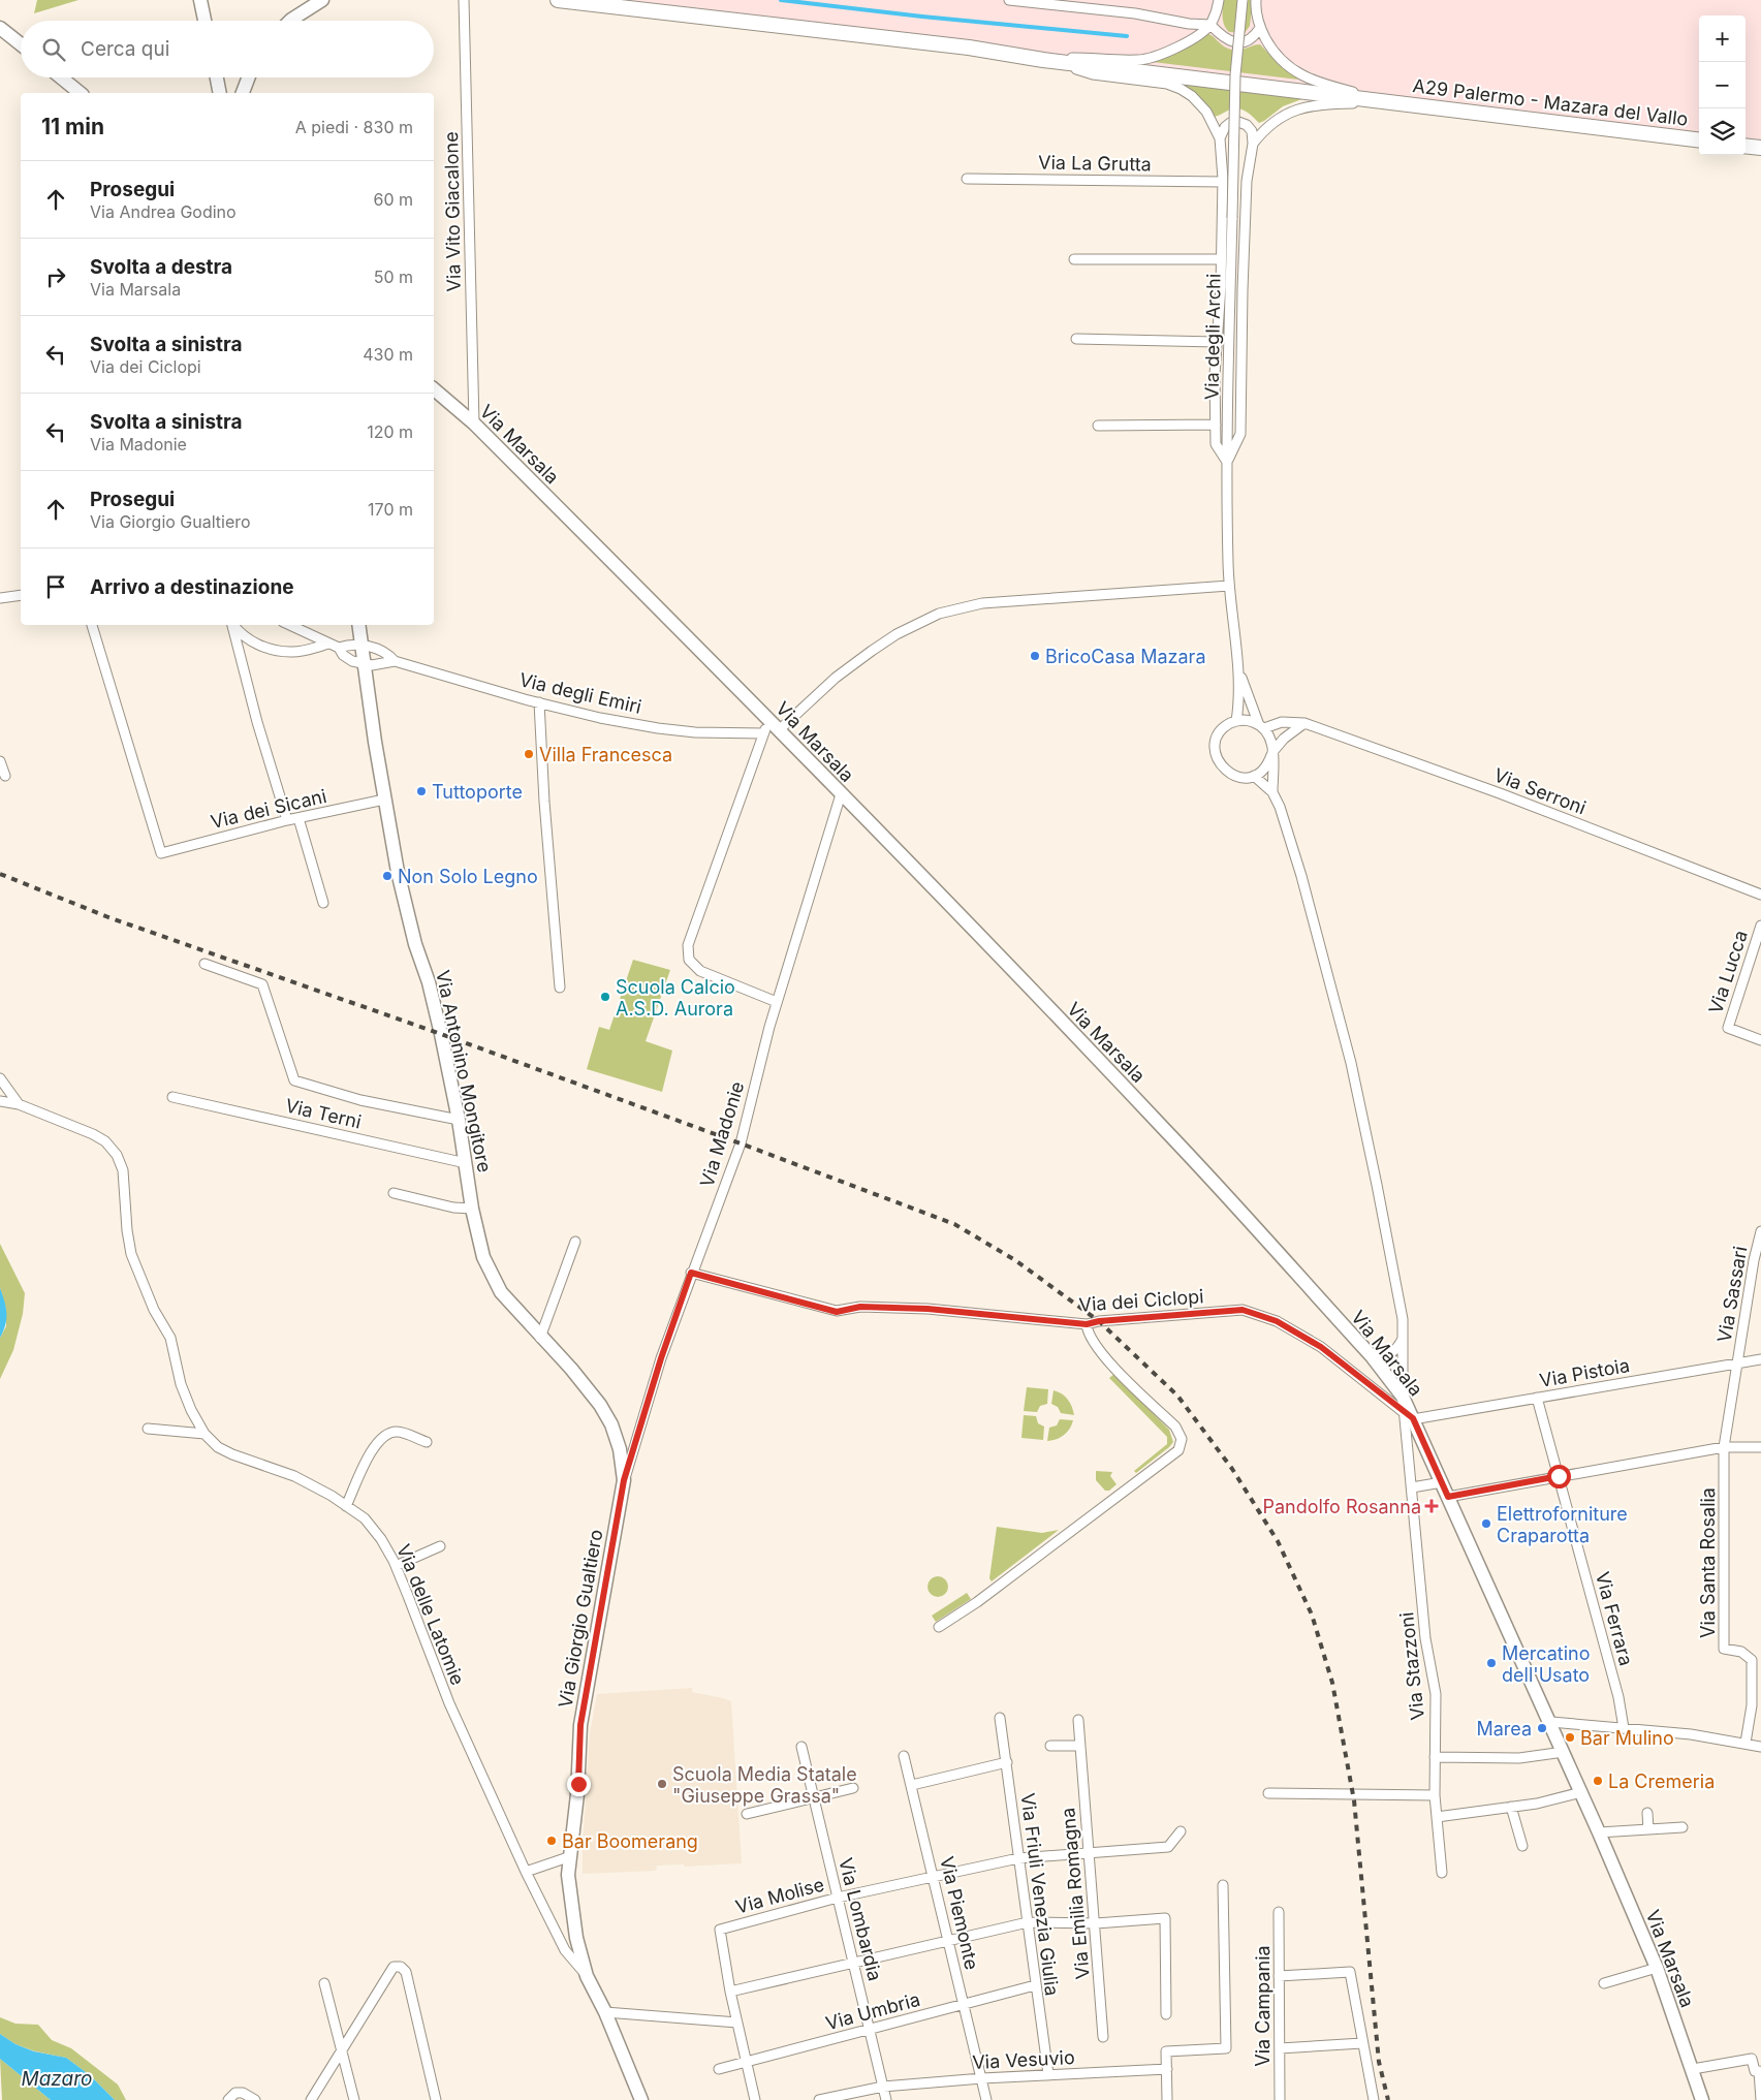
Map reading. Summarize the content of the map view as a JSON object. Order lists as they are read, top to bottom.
{
  "streets": {
    "main road": [
      "A29 Palermo - Mazara del Vallo",
      "Via Marsala",
      "Via Antonino Mongitore",
      "Via Giorgio Gualtiero"
    ],
    "street": [
      "Via La Grutta",
      "Via Vito Giacalone",
      "Via degli Archi",
      "Via degli Emiri",
      "Via Serroni",
      "Via dei Sicani",
      "Via Lucca",
      "Via Terni",
      "Via Madonie",
      "Via Sassari",
      "Via dei Ciclopi",
      "Via Pistoia",
      "Via Santa Rosalia",
      "Via delle Latomie",
      "Via Ferrara",
      "Via Stazzoni",
      "Via Emilia Romagna",
      "Via Friuli Venezia Giulia",
      "Via Molise",
      "Via Piemonte",
      "Via Lombardia",
      "Via Campania",
      "Via Umbria",
      "Via Vesuvio"
    ]
  },
  "crossings": [
    ["Via Vito Giacalone", "Via Marsala"],
    ["Via degli Archi", "Via Serroni"],
    ["Via Marsala", "Via degli Emiri"],
    ["Via Marsala", "Via Madonie"],
    ["Via Marsala", "Via dei Ciclopi"],
    ["Via Marsala", "Via Pistoia"],
    ["Via Marsala", "Via Stazzoni"],
    ["Via degli Emiri", "Via Antonino Mongitore"],
    ["Via dei Sicani", "Via Antonino Mongitore"],
    ["Via Antonino Mongitore", "Via Terni"],
    ["Via Antonino Mongitore", "Via Giorgio Gualtiero"],
    ["Via Madonie", "Via dei Ciclopi"],
    ["Via Madonie", "Via Giorgio Gualtiero"],
    ["Via Sassari", "Via Pistoia"],
    ["Via Sassari", "Via Santa Rosalia"],
    ["Via dei Ciclopi", "Via Pistoia"],
    ["Via dei Ciclopi", "Via Stazzoni"],
    ["Via Pistoia", "Via Santa Rosalia"],
    ["Via Pistoia", "Via Ferrara"],
    ["Via Pistoia", "Via Stazzoni"],
    ["Via delle Latomie", "Via Giorgio Gualtiero"],
    ["Via Emilia Romagna", "Via Molise"],
    ["Via Friuli Venezia Giulia", "Via Molise"],
    ["Via Friuli Venezia Giulia", "Via Umbria"],
    ["Via Friuli Venezia Giulia", "Via Vesuvio"],
    ["Via Molise", "Via Piemonte"],
    ["Via Molise", "Via Lombardia"],
    ["Via Molise", "Via Umbria"],
    ["Via Piemonte", "Via Umbria"],
    ["Via Piemonte", "Via Vesuvio"],
    ["Via Lombardia", "Via Umbria"],
    ["Via Lombardia", "Via Vesuvio"]
  ],
  "water": ["Mazaro"],
  "places": {
    "other": [
      "BricoCasa Mazara",
      "Villa Francesca",
      "Tuttoporte",
      "Non Solo Legno",
      "Scuola Calcio A.S.D. Aurora",
      "Elettroforniture Craparotta",
      "Mercatino dell'Usato",
      "Marea",
      "Bar Mulino",
      "La Cremeria",
      "Scuola Media Statale \"Giuseppe Grassa\"",
      "Bar Boomerang"
    ],
    "health": ["Pandolfo Rosanna"]
  },
  "page": {
    "map_buttons": ["+", "−"],
    "search": "Cerca qui",
    "heading": ["11 min", "A piedi · 830 m"],
    "list": [
      ["Prosegui", "Via Andrea Godino", "60 m"],
      ["Svolta a destra", "Via Marsala", "50 m"],
      ["Svolta a sinistra", "Via dei Ciclopi", "430 m"],
      ["Svolta a sinistra", "Via Madonie", "120 m"],
      ["Prosegui", "Via Giorgio Gualtiero", "170 m"],
      "Arrivo a destinazione"
    ]
  }
}
